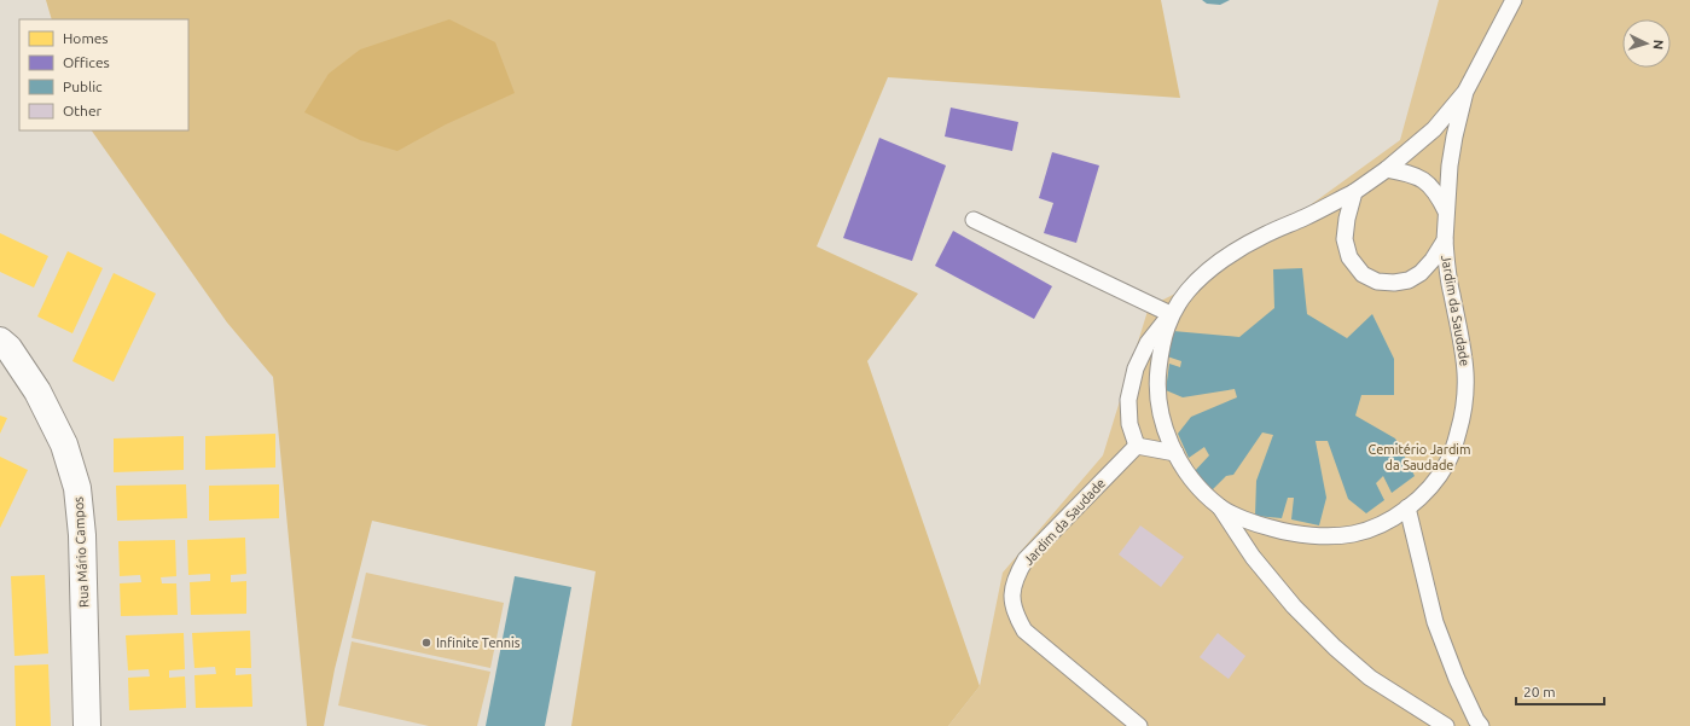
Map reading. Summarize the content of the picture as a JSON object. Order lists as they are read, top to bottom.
{
  "streets": {
    "main road": ["Rua Mário Campos"],
    "lane": ["Jardim da Saudade"]
  },
  "parks": ["Cemitério Jardim da Saudade"],
  "places": ["Infinite Tennis"],
  "legend": [
    "Homes",
    "Offices",
    "Public",
    "Other"
  ],
  "scale_bar": "20 m",
  "north": "right"
}
